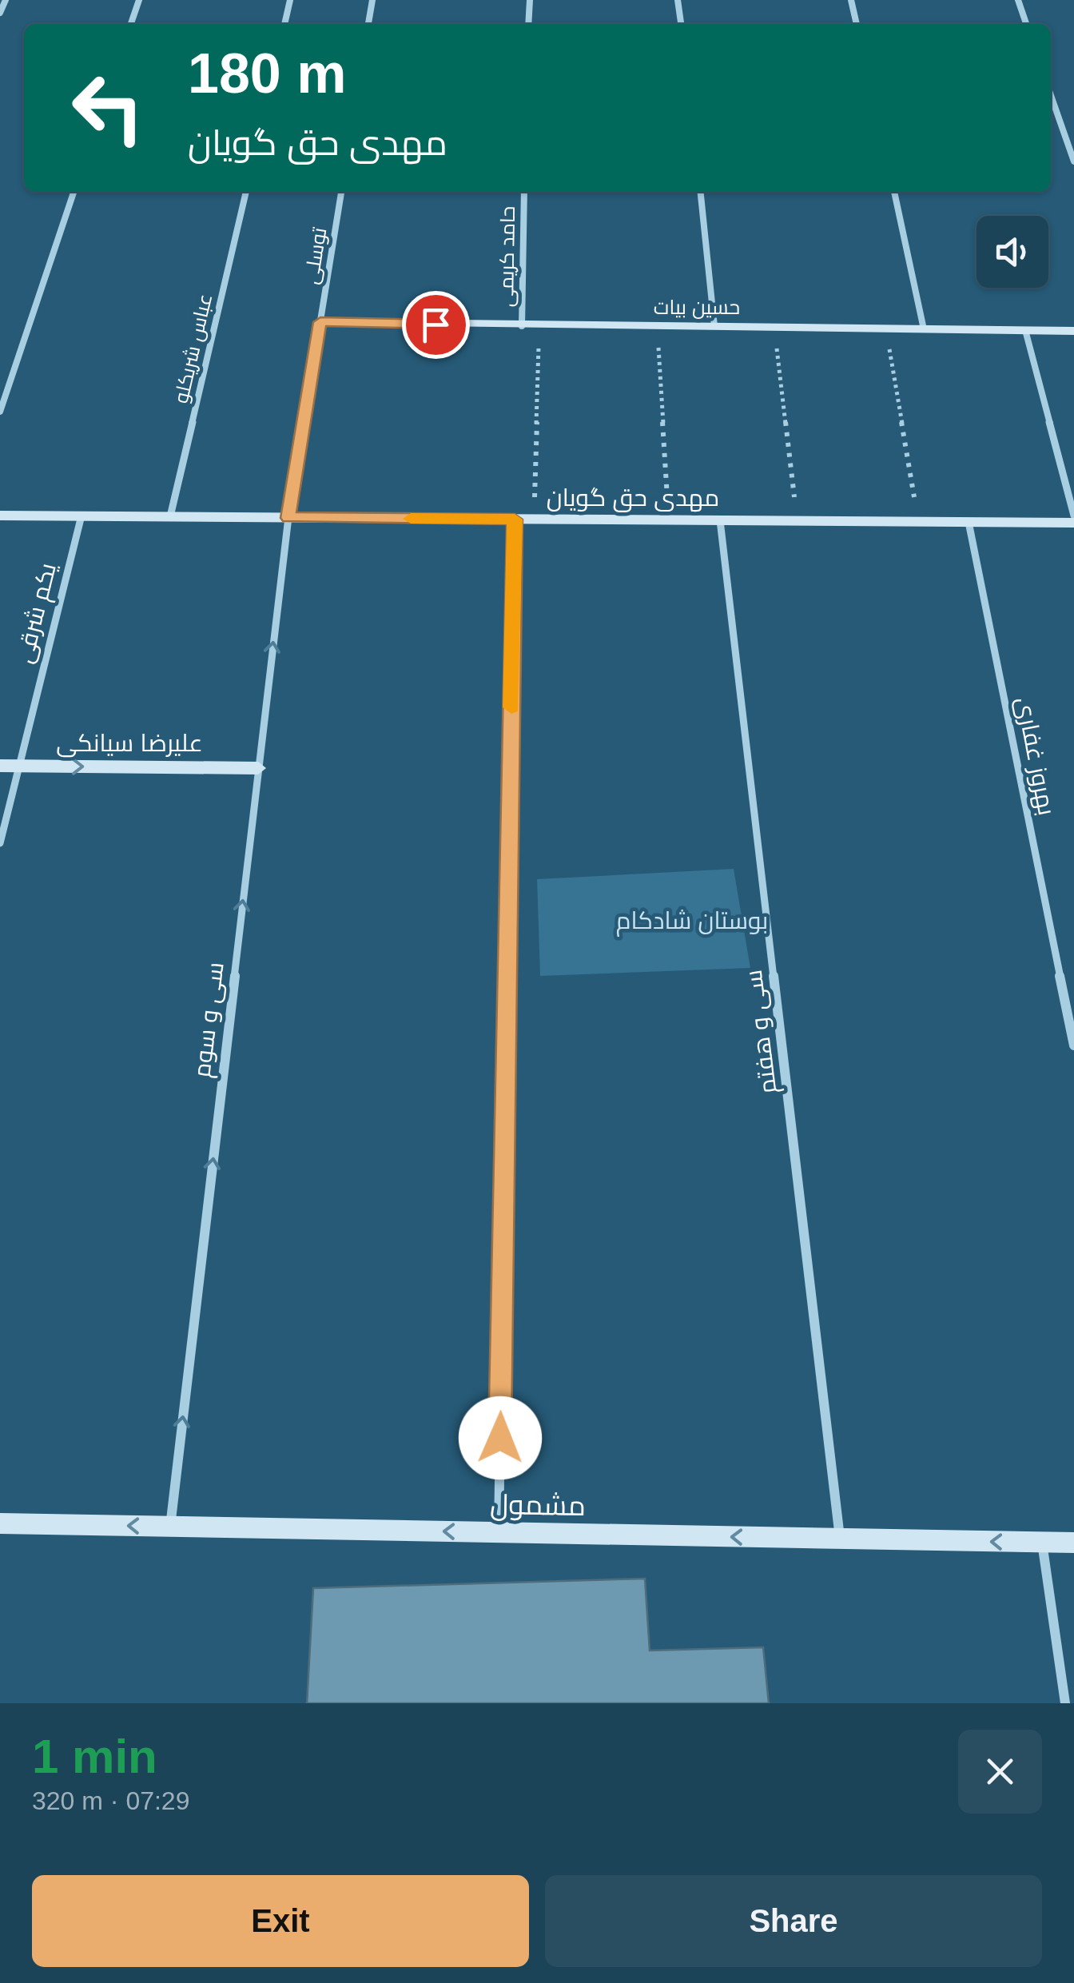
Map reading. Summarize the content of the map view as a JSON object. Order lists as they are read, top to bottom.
{
  "streets": {
    "street": [
      "توسلی",
      "حامد کریمی",
      "حسین بیات",
      "عباس شریکلو",
      "مهدی حق گویان",
      "یکم شرقی",
      "علیرضا سیانکی",
      "بهروز غفاری",
      "سی و سوم",
      "سی و هفتم",
      "مشمول"
    ]
  },
  "crossings": [
    ["توسلی", "حسین بیات"],
    ["توسلی", "مهدی حق گویان"],
    ["توسلی", "سی و سوم"],
    ["حامد کریمی", "حسین بیات"],
    ["عباس شریکلو", "مهدی حق گویان"],
    ["مهدی حق گویان", "یکم شرقی"],
    ["مهدی حق گویان", "بهروز غفاری"],
    ["مهدی حق گویان", "سی و سوم"],
    ["مهدی حق گویان", "سی و هفتم"],
    ["یکم شرقی", "علیرضا سیانکی"],
    ["علیرضا سیانکی", "سی و سوم"],
    ["سی و سوم", "مشمول"],
    ["سی و هفتم", "مشمول"]
  ],
  "one_way": ["علیرضا سیانکی", "سی و سوم", "مشمول"],
  "parks": ["بوستان شادکام"],
  "page": {
    "turn": ["180 m", "مهدی حق گویان"],
    "heading": ["1 min", "320 m · 07:29"],
    "buttons": ["Exit", "Share"]
  }
}
